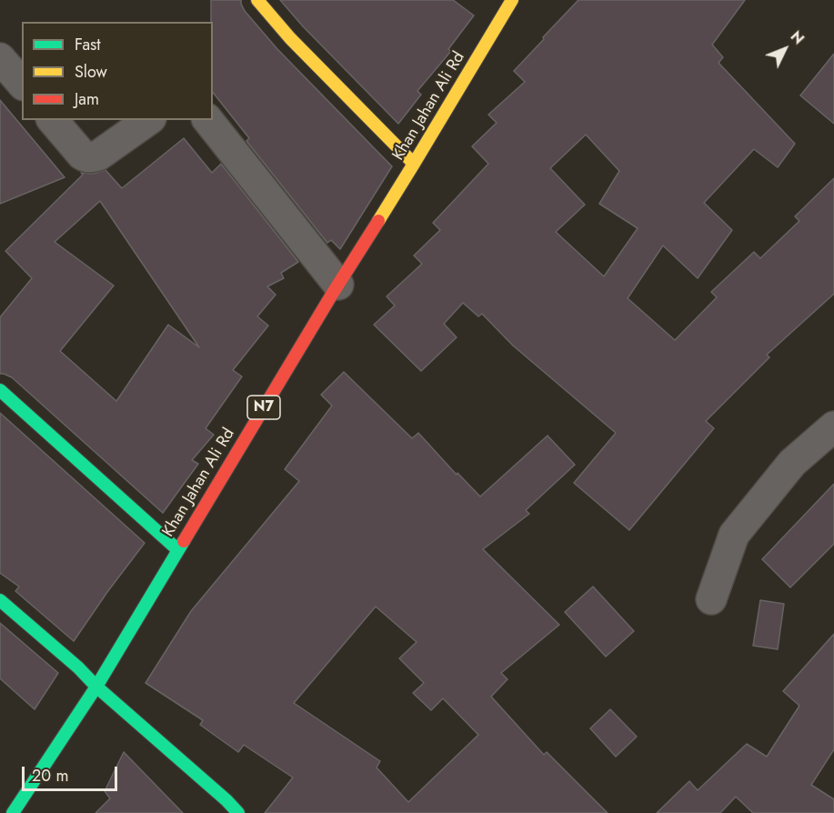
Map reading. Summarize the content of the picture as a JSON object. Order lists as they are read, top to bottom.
{
  "streets": {
    "main road": ["Khan Jahan Ali Rd", "N7"]
  },
  "legend": ["Fast", "Slow", "Jam"],
  "scale_bar": "20 m",
  "north": "top right"
}
